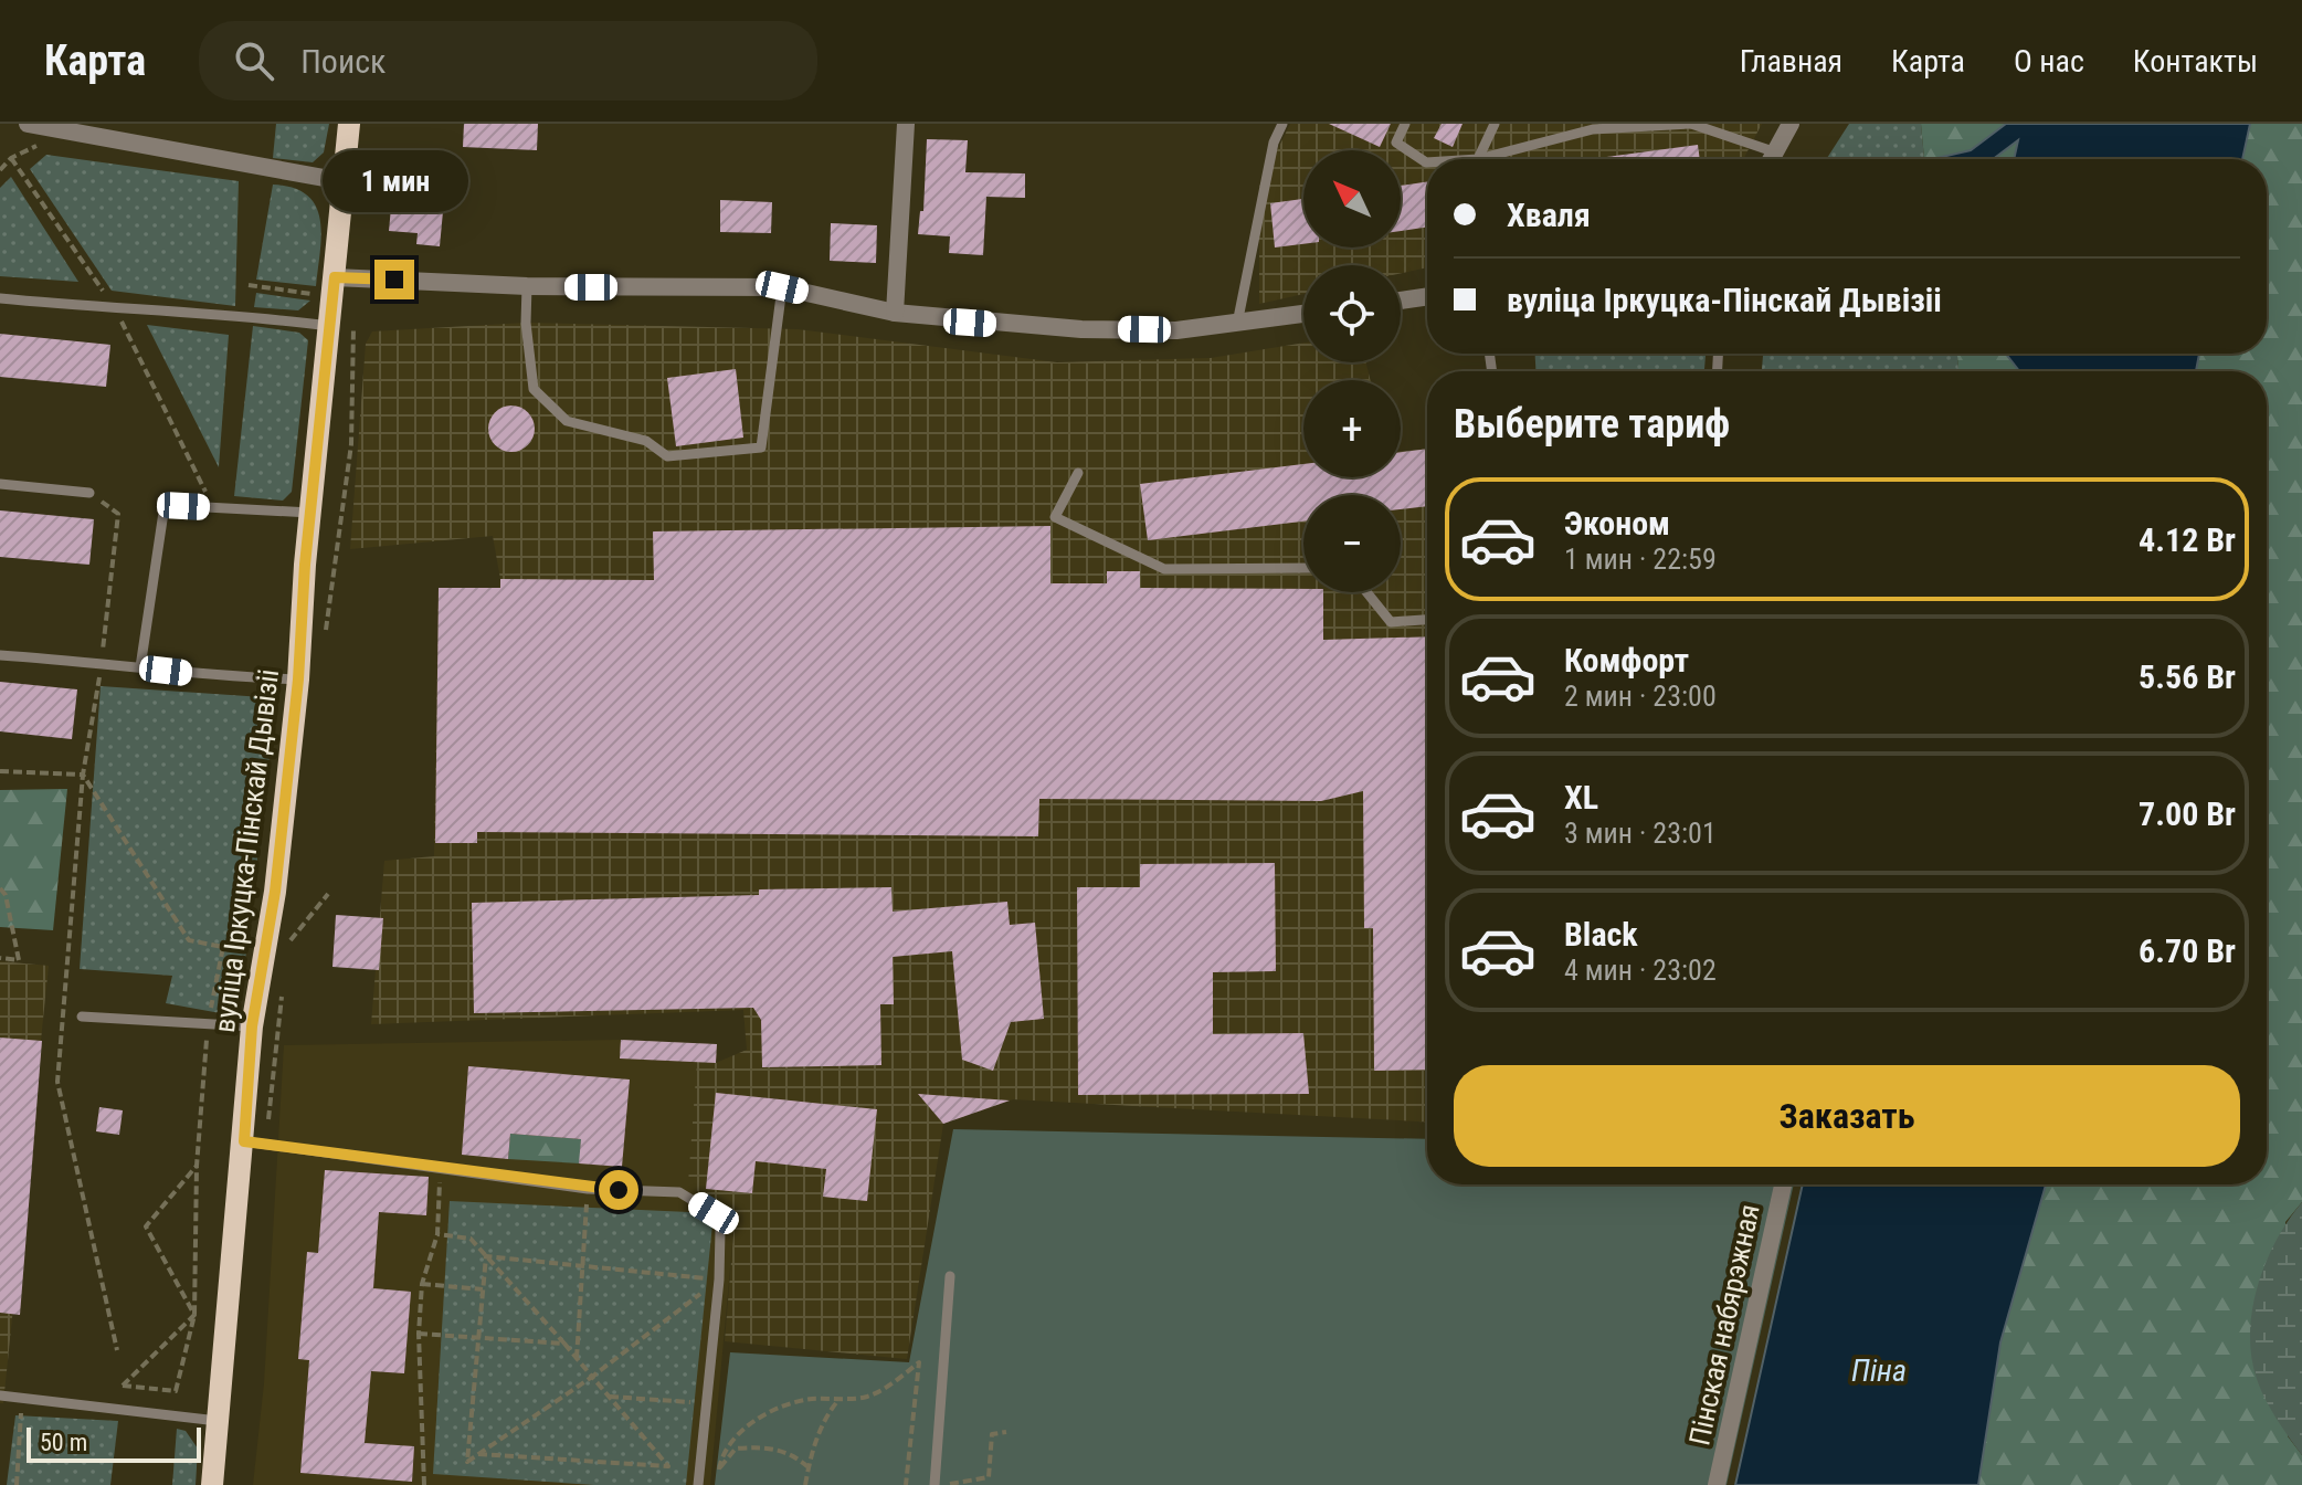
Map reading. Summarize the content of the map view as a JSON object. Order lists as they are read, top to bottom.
{
  "streets": {
    "main road": ["вуліца Іркуцка-Пінскай Дывізіі"],
    "street": ["Пінская набярэжная"]
  },
  "water": ["Піна"],
  "scale_bar": "50 m",
  "north": "top left",
  "page": {
    "header": "Карта",
    "search": "Поиск",
    "nav": [
      "Главная",
      "Карта",
      "О нас",
      "Контакты"
    ],
    "map_buttons": ["+", "−"],
    "bubble": "1 мин",
    "banner": ["Хваля", "вуліца Іркуцка-Пінскай Дывізіі"],
    "heading": "Выберите тариф",
    "list": [
      {
        "name": "Эконом",
        "note": "1 мин · 22:59",
        "value": "4.12 Br"
      },
      {
        "name": "Комфорт",
        "note": "2 мин · 23:00",
        "value": "5.56 Br"
      },
      {
        "name": "XL",
        "note": "3 мин · 23:01",
        "value": "7.00 Br"
      },
      {
        "name": "Black",
        "note": "4 мин · 23:02",
        "value": "6.70 Br"
      }
    ],
    "buttons": "Заказать",
    "scale": "50 m"
  }
}
